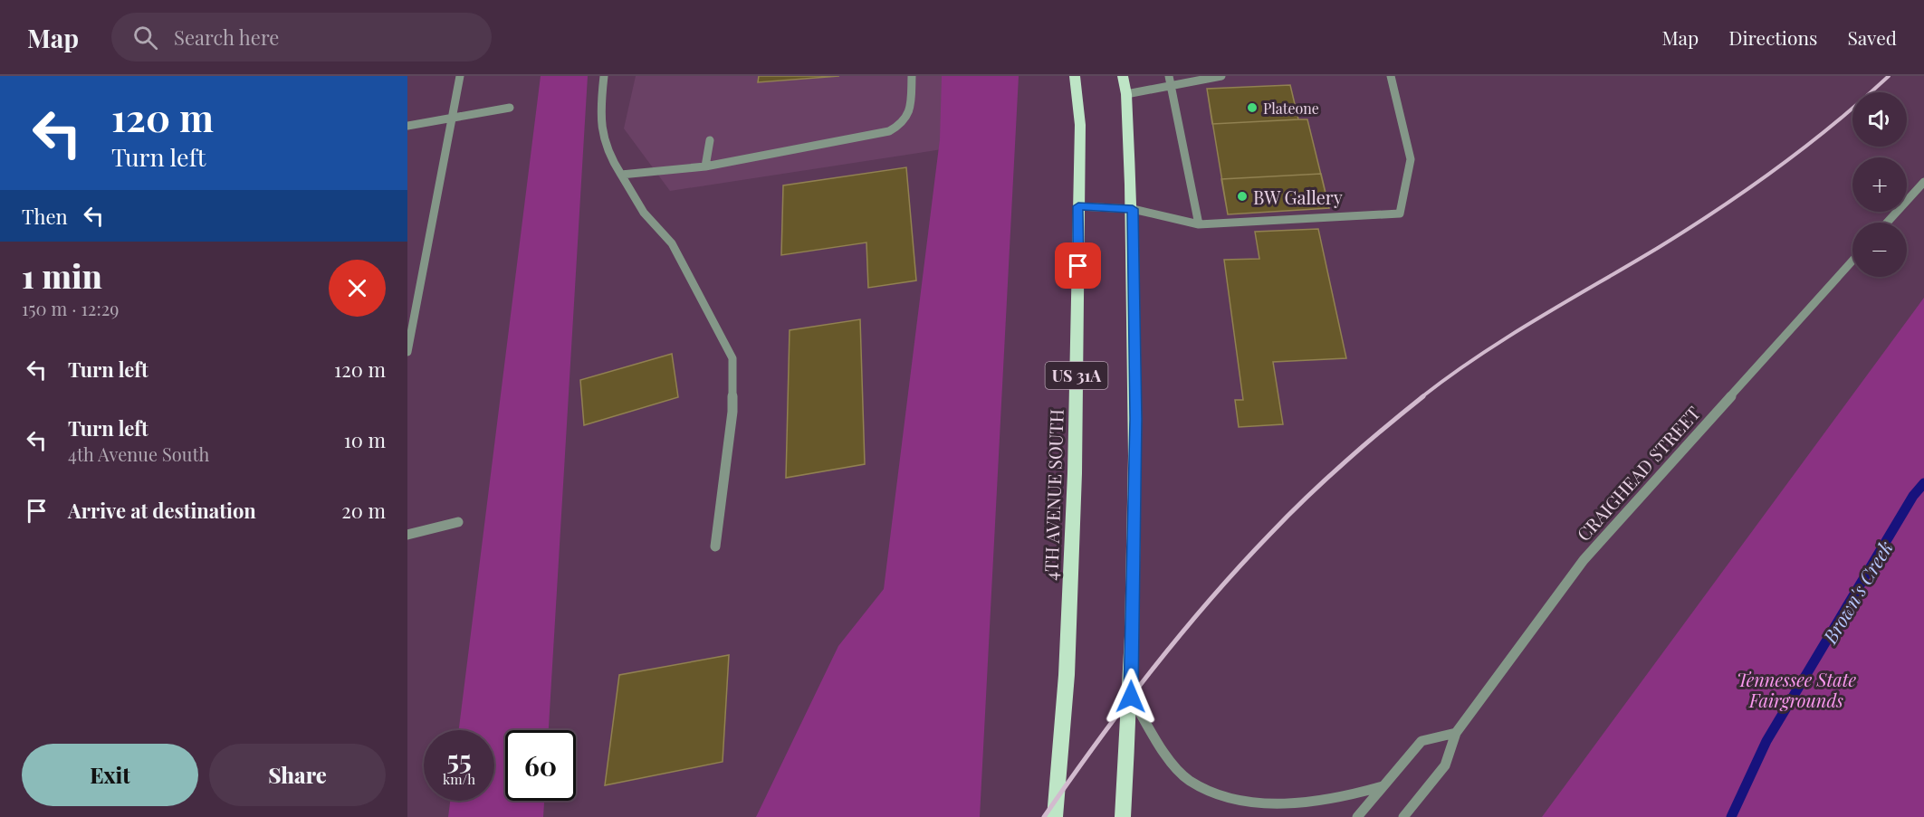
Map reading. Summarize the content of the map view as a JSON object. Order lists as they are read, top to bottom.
{
  "streets": {
    "main road": ["US 31A", "4TH AVENUE SOUTH"],
    "street": ["CRAIGHEAD STREET"]
  },
  "water": ["Brown's Creek"],
  "parks": ["Tennessee State Fairgrounds"],
  "places": ["Plateone", "BW Gallery"],
  "page": {
    "header": "Map",
    "search": "Search here",
    "nav": ["Map", "Directions", "Saved"],
    "turn": ["120 m", "Turn left"],
    "map_buttons": ["+", "−"],
    "then": "Then",
    "heading": ["1 min", "150 m · 12:29"],
    "list": [
      {
        "name": "Turn left",
        "value": "120 m"
      },
      {
        "name": "Turn left",
        "note": "4th Avenue South",
        "value": "10 m"
      },
      {
        "name": "Arrive at destination",
        "value": "20 m"
      }
    ],
    "speed": "55 km/h",
    "limit": "60",
    "buttons": ["Exit", "Share"]
  }
}
